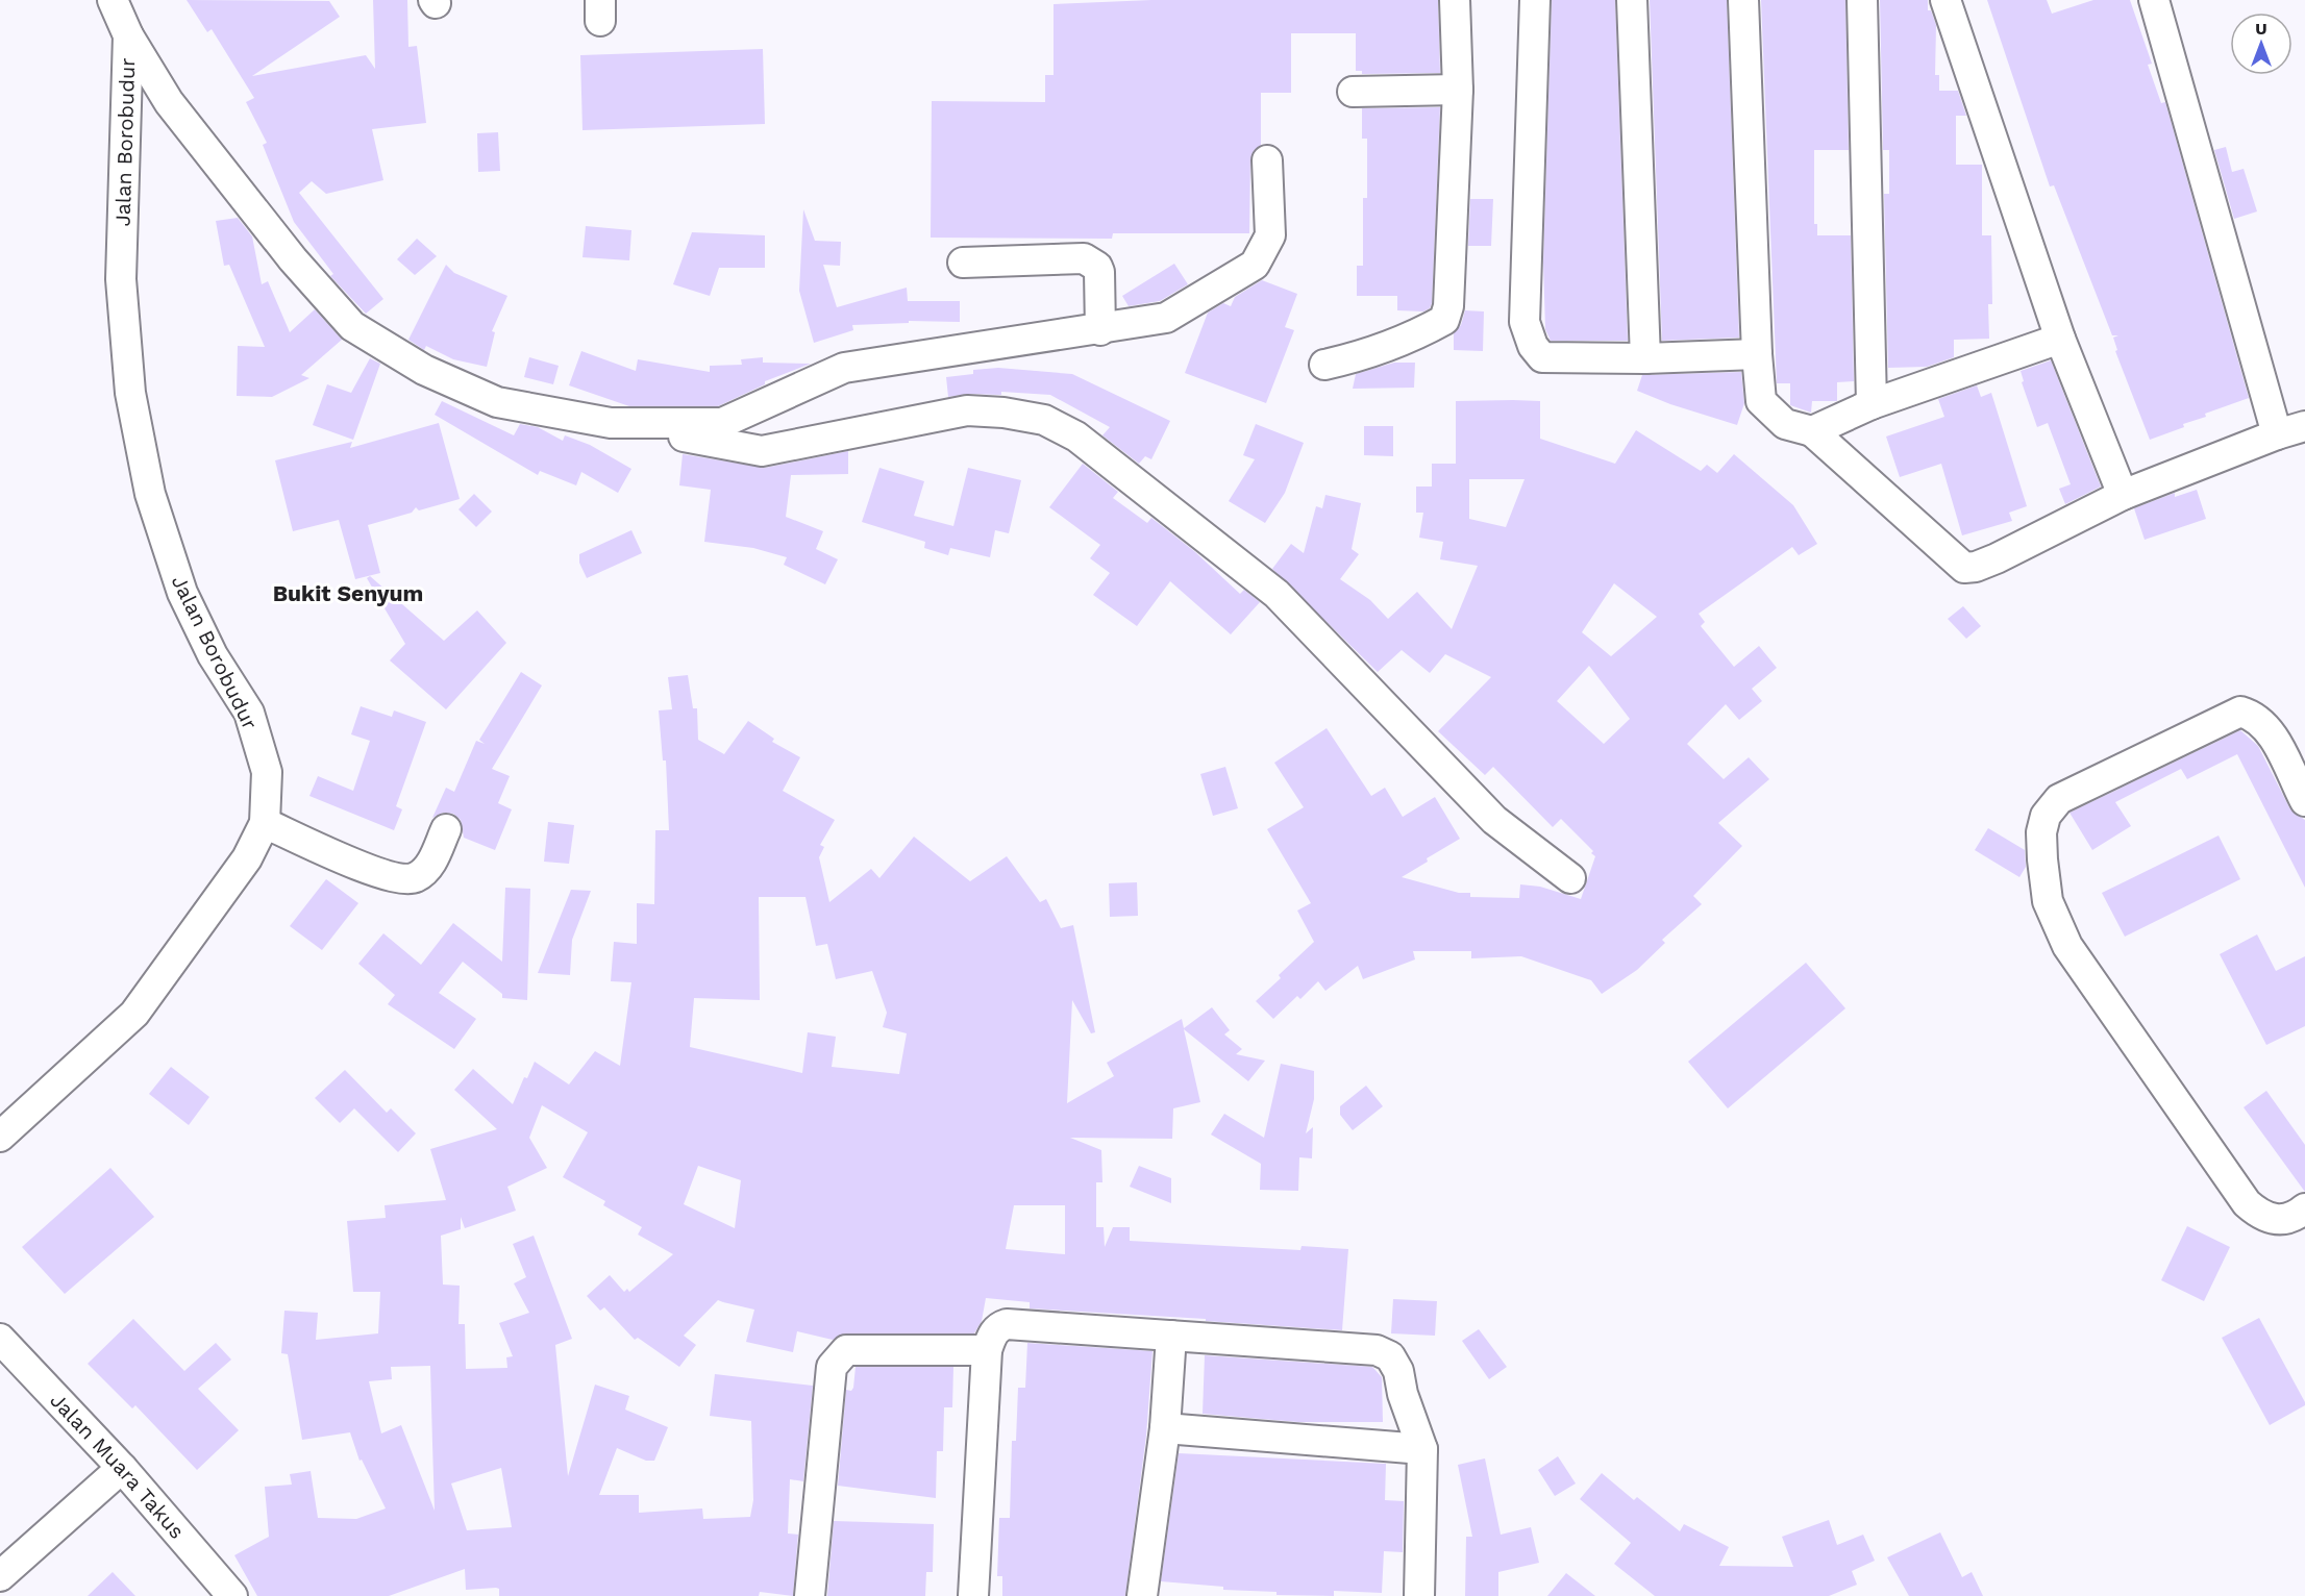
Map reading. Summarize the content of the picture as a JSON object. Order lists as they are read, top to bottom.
{
  "streets": {
    "street": ["Jalan Borobudur", "Jalan Muara Takus"]
  },
  "districts": ["Bukit Senyum"],
  "north": "top"
}
